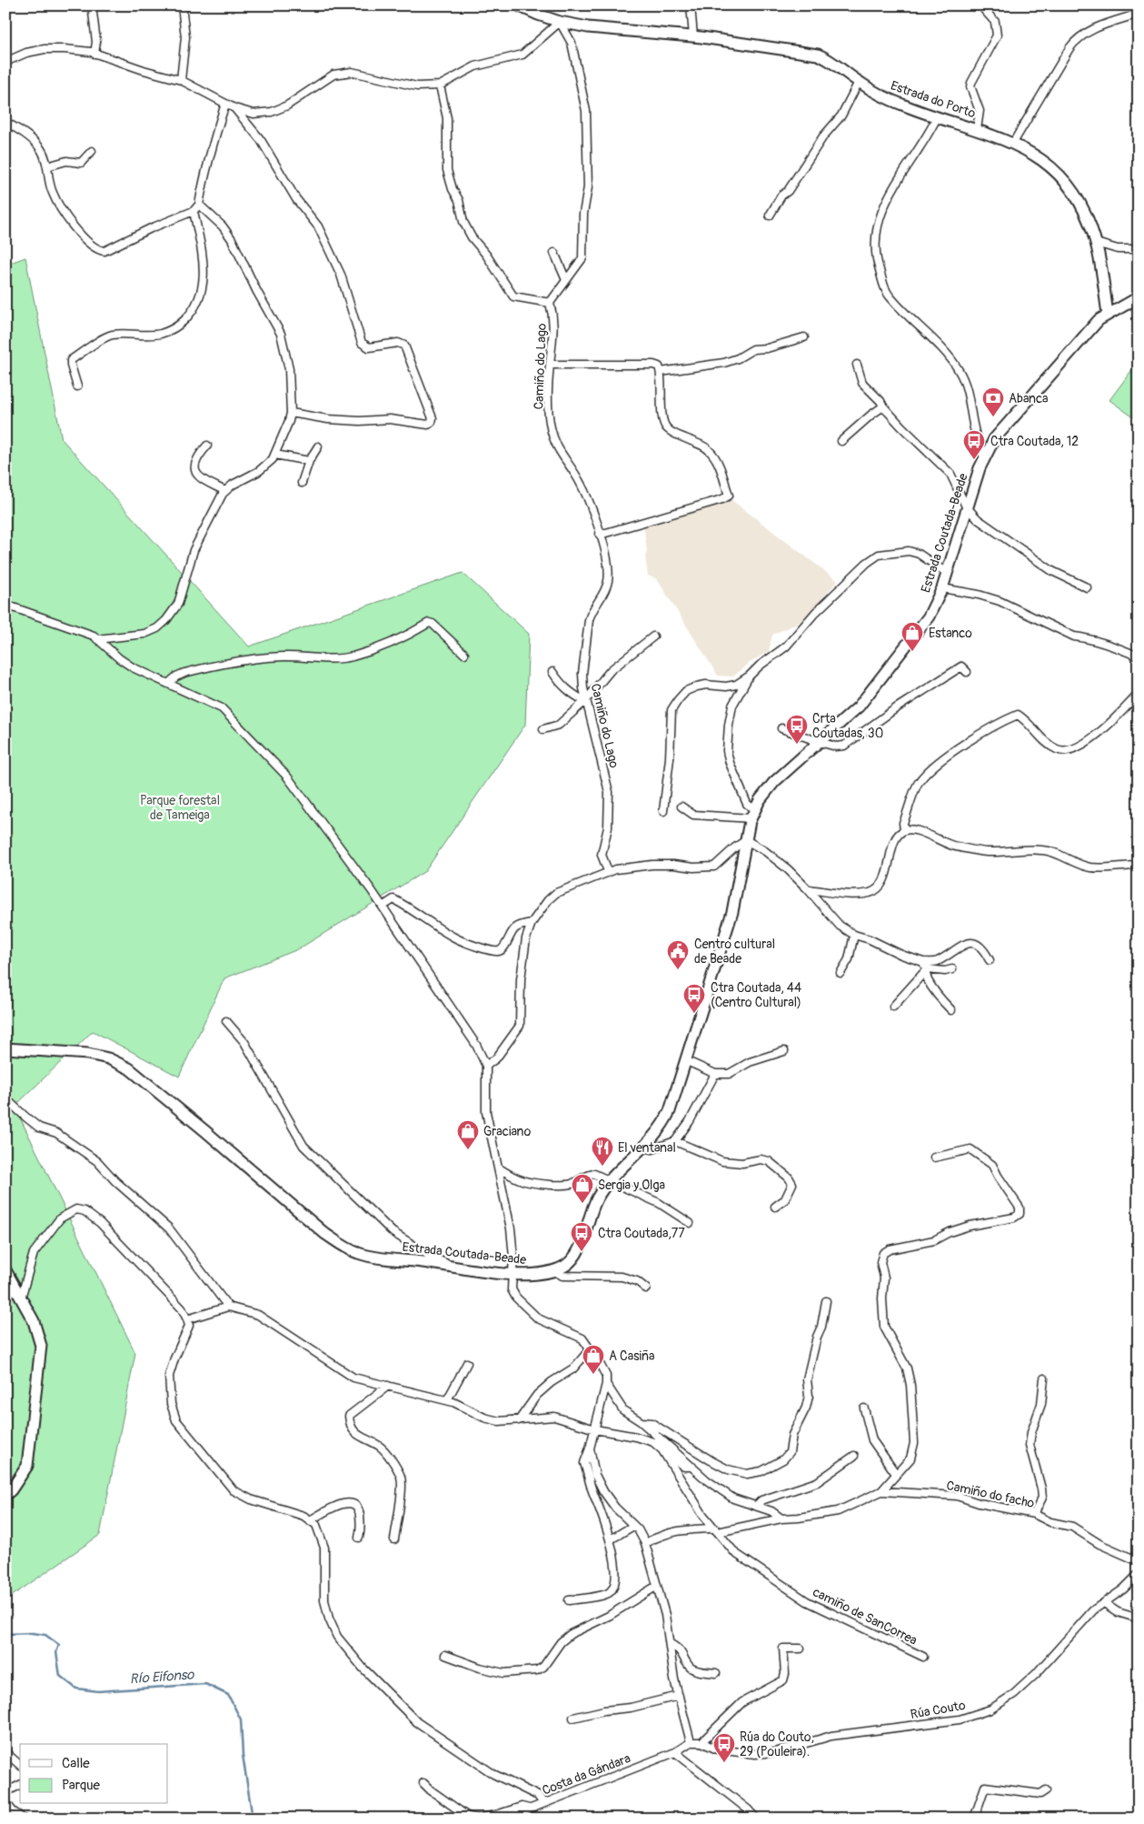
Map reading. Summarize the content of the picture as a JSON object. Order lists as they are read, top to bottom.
{
  "streets": {
    "street": [
      "Estrada do Porto",
      "Camiño do Lago",
      "Estrada Coutada-Beade",
      "Camiño do facho",
      "camiño de SanCorrea",
      "Rúa Couto",
      "Costa da Gándara"
    ]
  },
  "crossings": [
    ["Estrada do Porto", "Estrada Coutada-Beade"],
    ["Rúa Couto", "Costa da Gándara"]
  ],
  "water": ["Río Eifonso"],
  "parks": ["Parque forestal de Tameiga"],
  "places": {
    "bank": ["Abanca"],
    "bus stop": [
      "Ctra Coutada, 12",
      "Crta Coutadas, 30",
      "Ctra Coutada, 44 (Centro Cultural)",
      "Ctra Coutada,77",
      "Rúa do Couto, 29 (Pouleira)."
    ],
    "shop": [
      "Estanco",
      "Graciano",
      "Sergia y Olga",
      "A Casiña"
    ],
    "public building": ["Centro cultural de Beade"],
    "restaurant": ["El ventanal"]
  },
  "legend": ["Calle", "Parque"]
}
